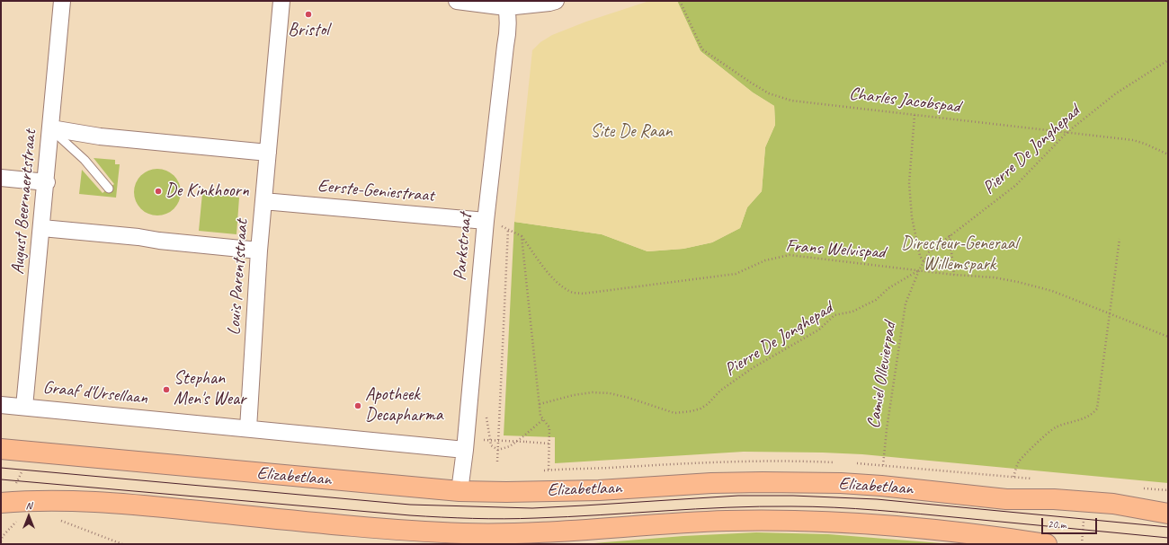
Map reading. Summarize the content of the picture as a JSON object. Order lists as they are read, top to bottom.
{
  "streets": {
    "main road": ["Elizabetlaan"],
    "street": [
      "Eerste-Geniestraat",
      "August Beernaertstraat",
      "Parkstraat",
      "Louis Parentstraat",
      "Graaf d'Ursellaan"
    ],
    "path": [
      "Charles Jacobspad",
      "Pierre De Jonghepad",
      "Frans Welvispad",
      "Camiel Ollevierpad"
    ]
  },
  "crossings": [
    ["Charles Jacobspad", "Pierre De Jonghepad"],
    ["Pierre De Jonghepad", "Frans Welvispad"],
    ["Pierre De Jonghepad", "Camiel Ollevierpad"],
    ["Eerste-Geniestraat", "Parkstraat"],
    ["Eerste-Geniestraat", "Louis Parentstraat"],
    ["August Beernaertstraat", "Graaf d'Ursellaan"],
    ["Parkstraat", "Graaf d'Ursellaan"],
    ["Parkstraat", "Elizabetlaan"],
    ["Frans Welvispad", "Camiel Ollevierpad"],
    ["Louis Parentstraat", "Graaf d'Ursellaan"],
    ["Camiel Ollevierpad", "Elizabetlaan"]
  ],
  "parks": ["Site De Raan", "Directeur-Generaal Willemspark"],
  "places": [
    "Bristol",
    "De Kinkhoorn",
    "Stephan Men's Wear",
    "Apotheek Decapharma"
  ],
  "scale_bar": "20 m",
  "north": "top"
}
